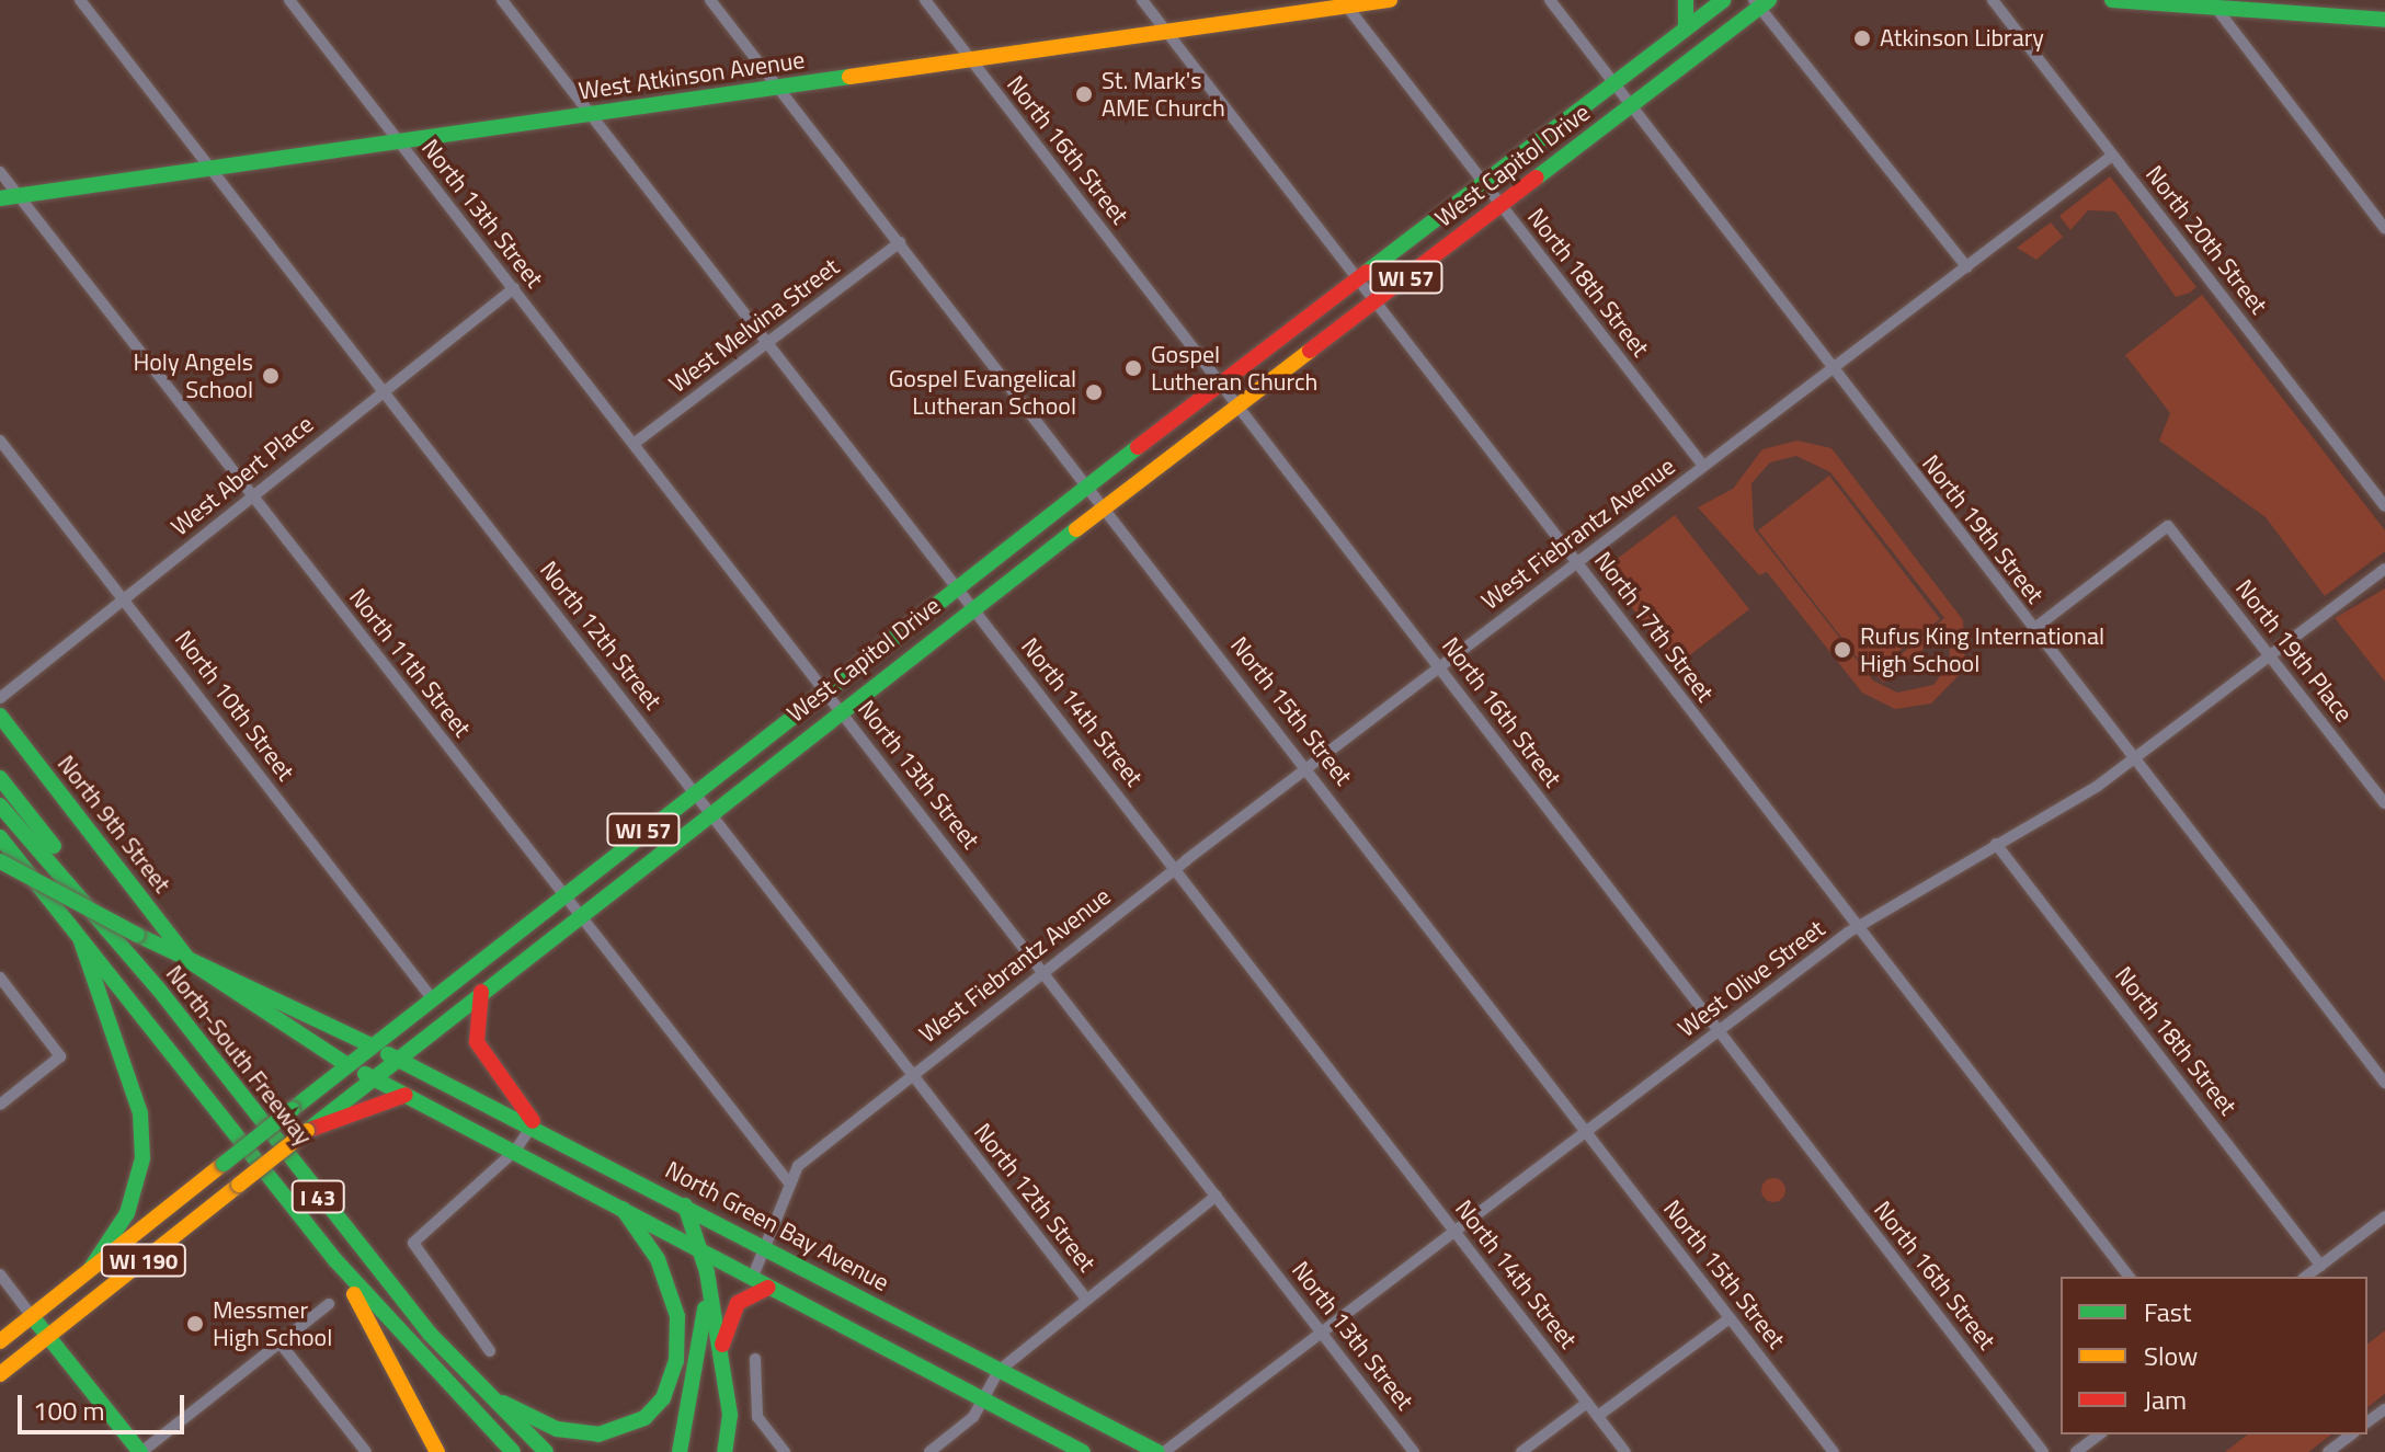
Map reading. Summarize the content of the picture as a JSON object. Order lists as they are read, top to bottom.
{
  "streets": {
    "main road": [
      "West Atkinson Avenue",
      "West Capitol Drive",
      "WI 57",
      "North 9th Street",
      "North-South Freeway",
      "I 43",
      "North Green Bay Avenue",
      "WI 190"
    ],
    "street": [
      "North 16th Street",
      "North 13th Street",
      "North 20th Street",
      "North 18th Street",
      "West Melvina Street",
      "West Abert Place",
      "North 19th Street",
      "West Fiebrantz Avenue",
      "North 17th Street",
      "North 12th Street",
      "North 19th Place",
      "North 11th Street",
      "North 10th Street",
      "North 15th Street",
      "North 14th Street",
      "West Olive Street"
    ]
  },
  "crossings": [
    ["West Atkinson Avenue", "North 16th Street"],
    ["West Atkinson Avenue", "North 13th Street"],
    ["West Atkinson Avenue", "North 18th Street"],
    ["West Atkinson Avenue", "North 17th Street"],
    ["West Atkinson Avenue", "North 12th Street"],
    ["West Atkinson Avenue", "North 11th Street"],
    ["West Atkinson Avenue", "North 15th Street"],
    ["West Atkinson Avenue", "North 14th Street"],
    ["North 16th Street", "West Capitol Drive"],
    ["North 16th Street", "West Fiebrantz Avenue"],
    ["North 16th Street", "West Olive Street"],
    ["West Capitol Drive", "North 13th Street"],
    ["West Capitol Drive", "North 18th Street"],
    ["West Capitol Drive", "North 19th Street"],
    ["West Capitol Drive", "North 17th Street"],
    ["West Capitol Drive", "North 12th Street"],
    ["West Capitol Drive", "North 11th Street"],
    ["West Capitol Drive", "North 10th Street"],
    ["West Capitol Drive", "North 15th Street"],
    ["West Capitol Drive", "North 14th Street"],
    ["West Capitol Drive", "North Green Bay Avenue"],
    ["North 13th Street", "West Melvina Street"],
    ["North 13th Street", "West Abert Place"],
    ["North 13th Street", "West Fiebrantz Avenue"],
    ["North 13th Street", "West Olive Street"],
    ["North 20th Street", "West Fiebrantz Avenue"],
    ["North 18th Street", "West Fiebrantz Avenue"],
    ["North 18th Street", "West Olive Street"],
    ["West Melvina Street", "North 15th Street"],
    ["West Melvina Street", "North 14th Street"],
    ["West Abert Place", "North 12th Street"],
    ["West Abert Place", "North 11th Street"],
    ["West Abert Place", "North 10th Street"],
    ["North 19th Street", "West Fiebrantz Avenue"],
    ["North 19th Street", "North 19th Place"],
    ["North 19th Street", "West Olive Street"],
    ["West Fiebrantz Avenue", "North 17th Street"],
    ["West Fiebrantz Avenue", "North 12th Street"],
    ["West Fiebrantz Avenue", "North 11th Street"],
    ["West Fiebrantz Avenue", "North 15th Street"],
    ["West Fiebrantz Avenue", "North 14th Street"],
    ["North 17th Street", "West Olive Street"],
    ["North 19th Place", "West Olive Street"],
    ["North 15th Street", "West Olive Street"],
    ["North 14th Street", "West Olive Street"],
    ["North 9th Street", "North Green Bay Avenue"],
    ["West Olive Street", "North Green Bay Avenue"]
  ],
  "places": [
    "Atkinson Library",
    "St. Mark's AME Church",
    "Gospel Lutheran Church",
    "Holy Angels School",
    "Gospel Evangelical Lutheran School",
    "Rufus King International High School",
    "Messmer High School"
  ],
  "legend": ["Fast", "Slow", "Jam"],
  "scale_bar": "100 m"
}
